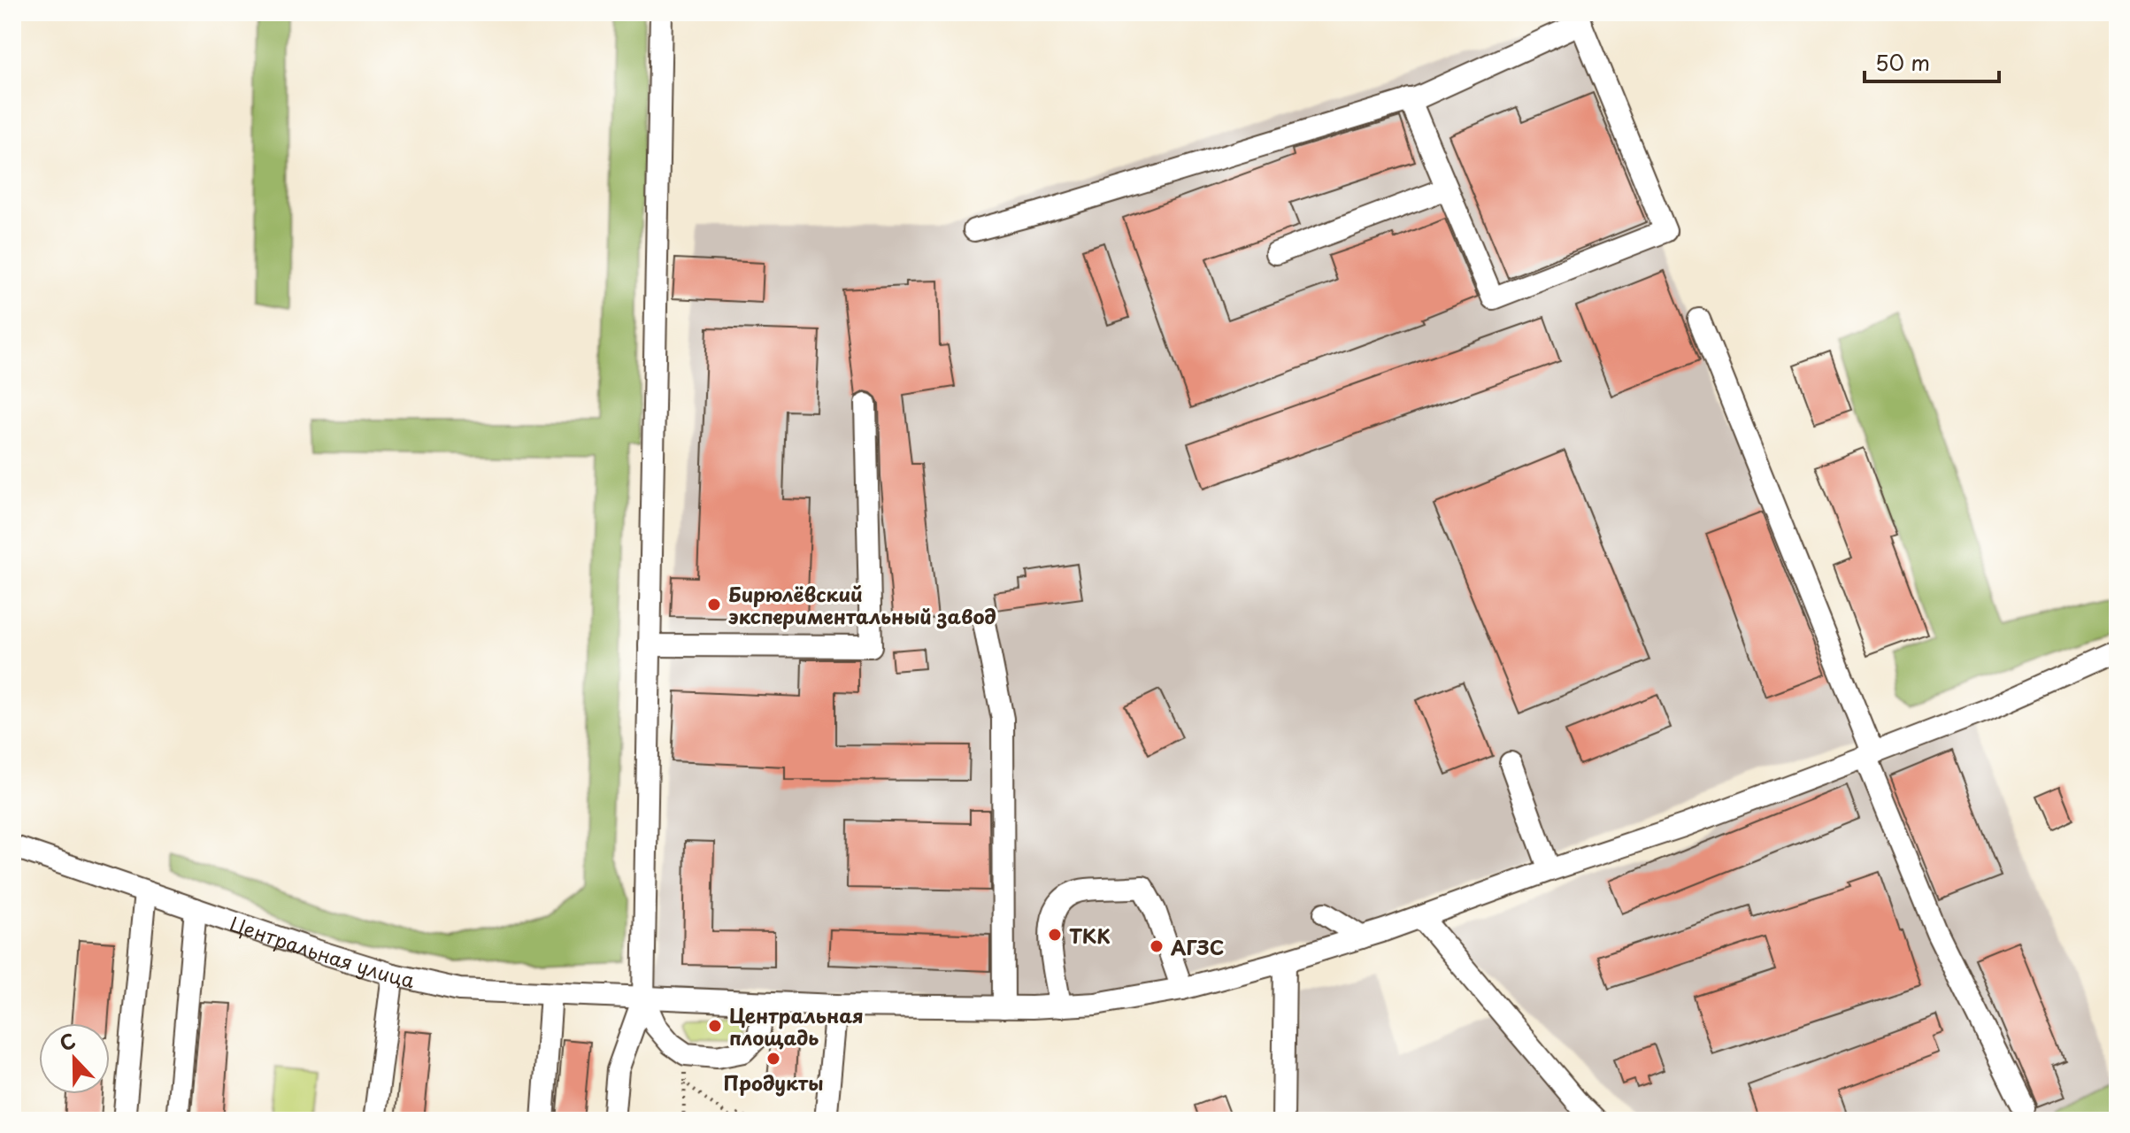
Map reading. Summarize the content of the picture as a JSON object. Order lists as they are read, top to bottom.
{
  "streets": {
    "street": ["Центральная улица"]
  },
  "places": [
    "Бирюлёвский экспериментальный завод",
    "ТКК",
    "АГЗС",
    "Центральная площадь",
    "Продукты"
  ],
  "scale_bar": "50 m",
  "north": "top"
}
